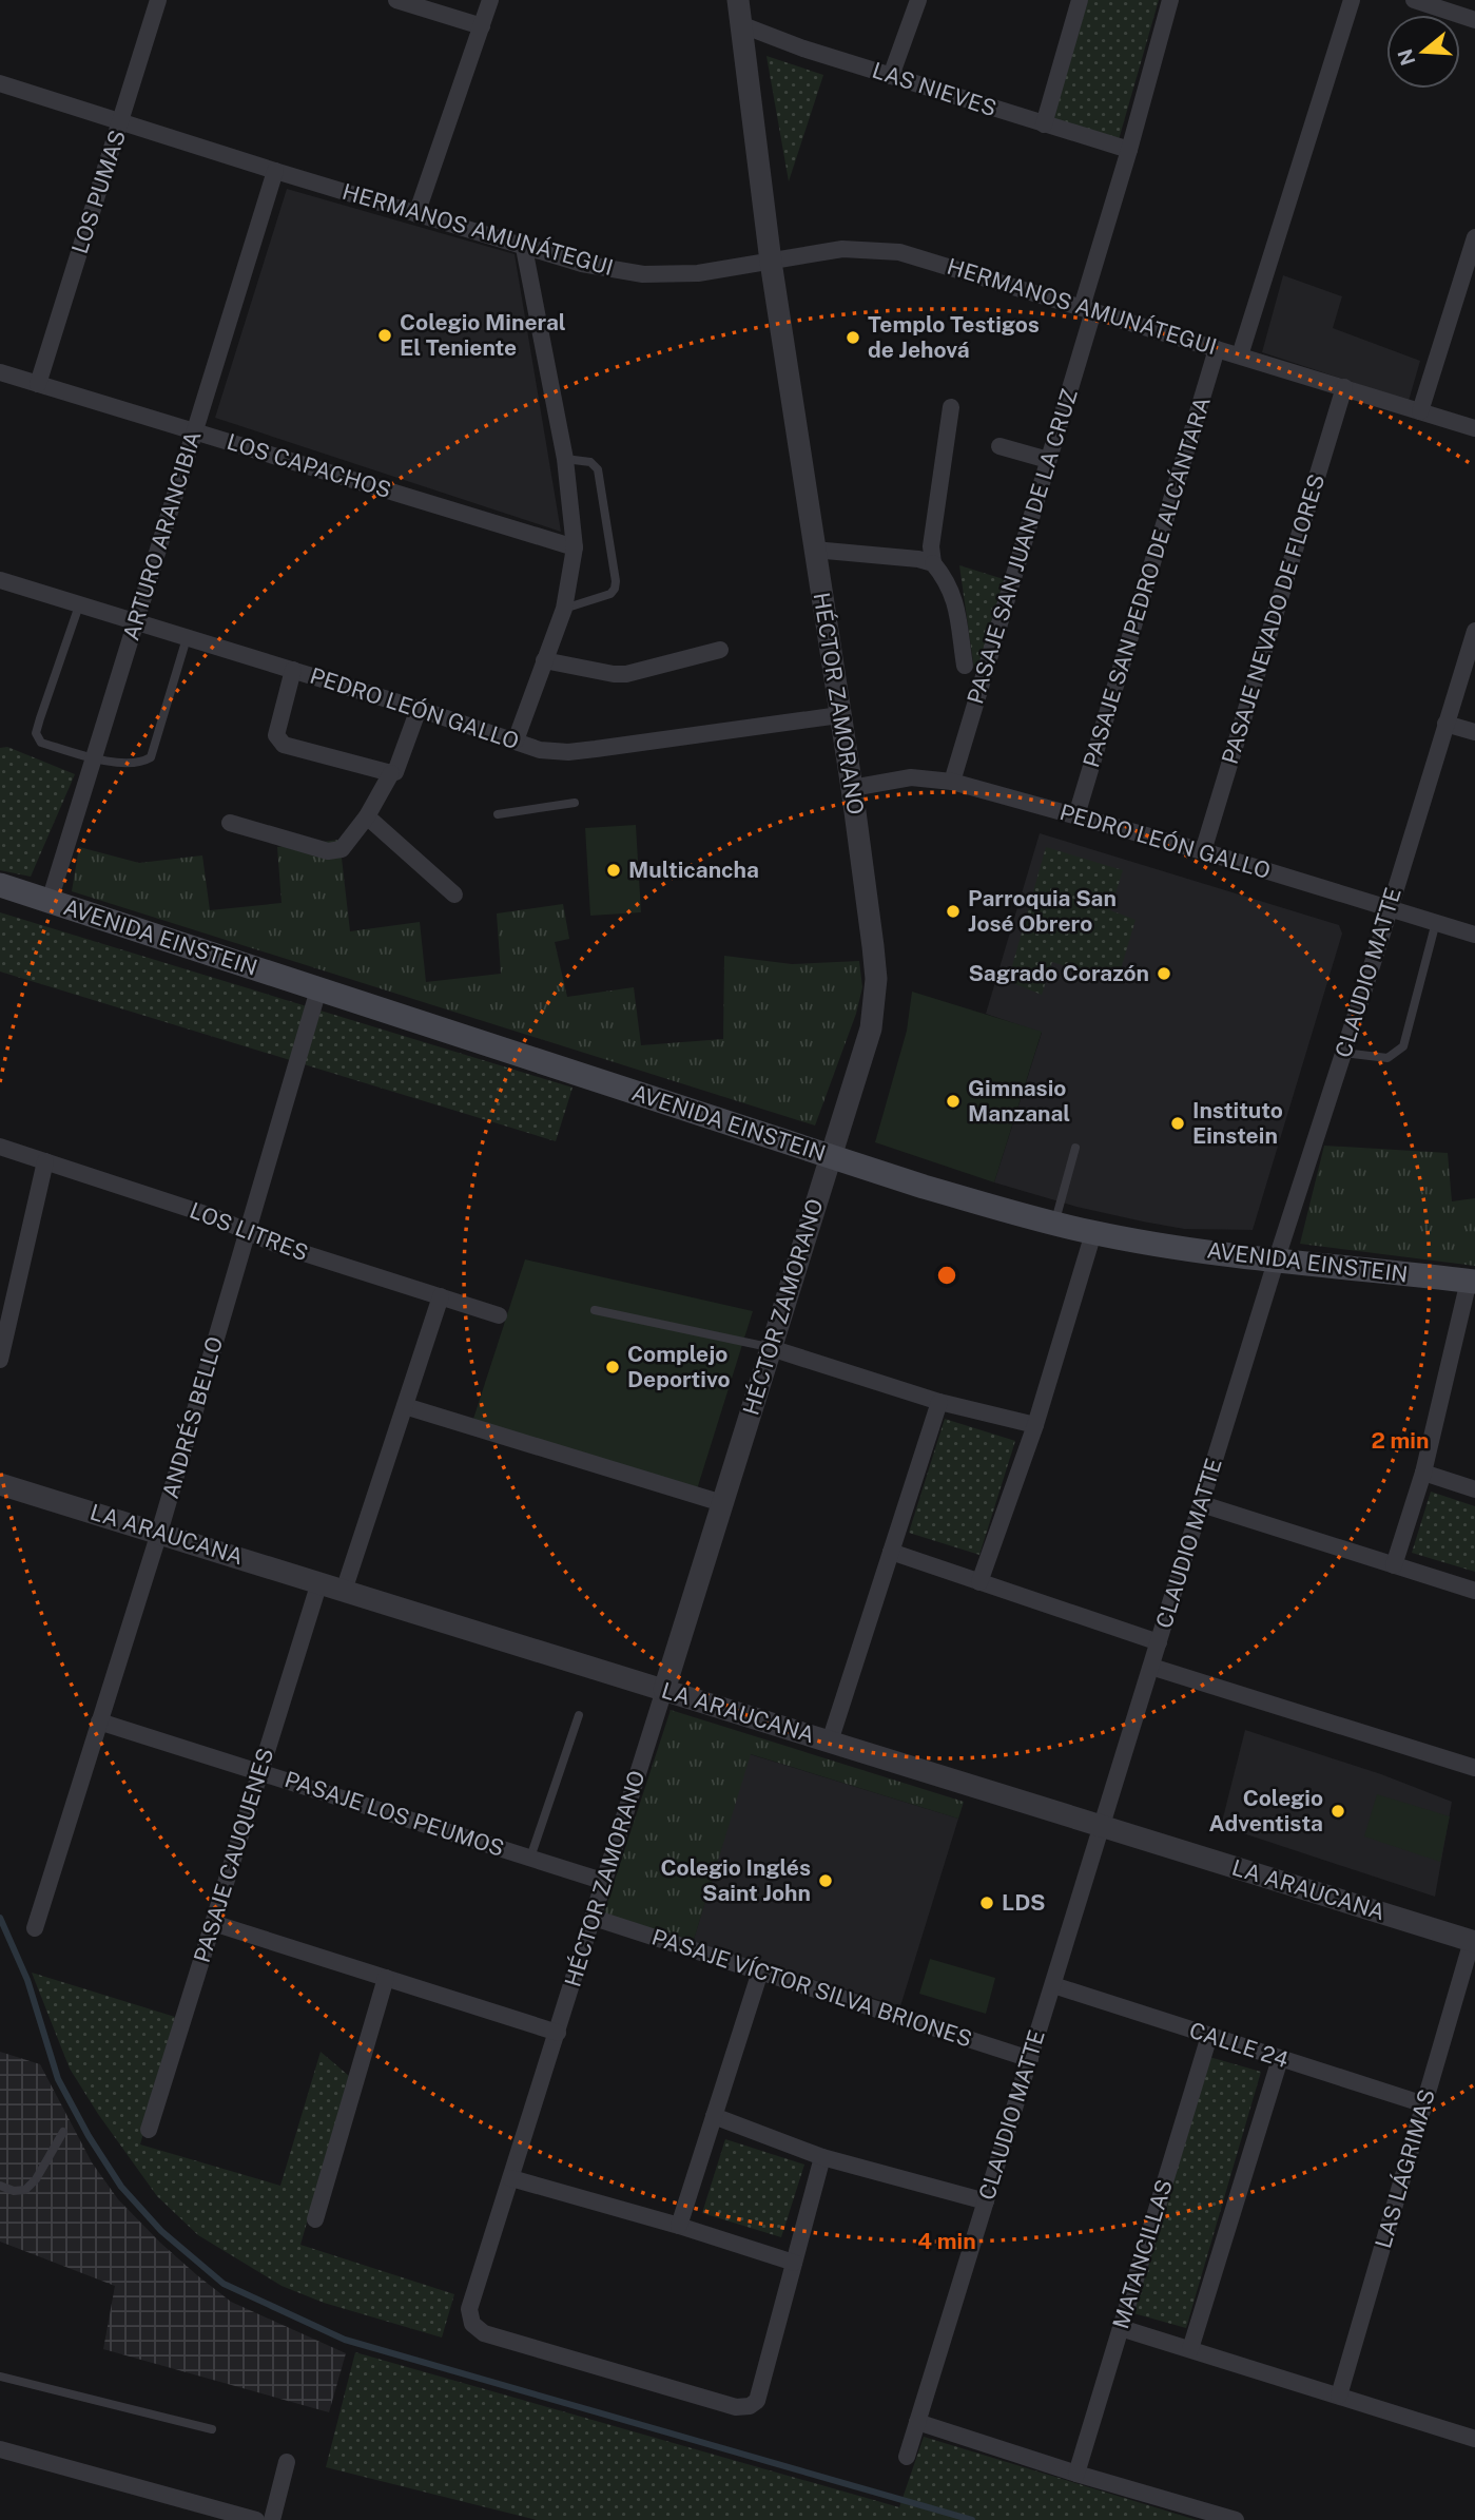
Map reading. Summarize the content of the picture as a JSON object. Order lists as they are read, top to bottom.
{
  "streets": {
    "main road": ["AVENIDA EINSTEIN"],
    "street": [
      "LAS NIEVES",
      "LOS PUMAS",
      "HERMANOS AMUNÁTEGUI",
      "LOS CAPACHOS",
      "ARTURO ARANCIBIA",
      "PASAJE SAN JUAN DE LA CRUZ",
      "PASAJE SAN PEDRO DE ALCÁNTARA",
      "PASAJE NEVADO DE FLORES",
      "HÉCTOR ZAMORANO",
      "PEDRO LEÓN GALLO",
      "CLAUDIO MATTE",
      "LOS LITRES",
      "ANDRÉS BELLO",
      "LA ARAUCANA",
      "PASAJE LOS PEUMOS",
      "PASAJE CAUQUENES",
      "PASAJE VÍCTOR SILVA BRIONES",
      "CALLE 24",
      "LAS LÁGRIMAS",
      "MATANCILLAS"
    ]
  },
  "crossings": [
    ["LAS NIEVES", "PASAJE SAN JUAN DE LA CRUZ"],
    ["LAS NIEVES", "HÉCTOR ZAMORANO"],
    ["LOS PUMAS", "HERMANOS AMUNÁTEGUI"],
    ["LOS PUMAS", "LOS CAPACHOS"],
    ["HERMANOS AMUNÁTEGUI", "ARTURO ARANCIBIA"],
    ["HERMANOS AMUNÁTEGUI", "PASAJE SAN JUAN DE LA CRUZ"],
    ["HERMANOS AMUNÁTEGUI", "PASAJE SAN PEDRO DE ALCÁNTARA"],
    ["HERMANOS AMUNÁTEGUI", "PASAJE NEVADO DE FLORES"],
    ["HERMANOS AMUNÁTEGUI", "HÉCTOR ZAMORANO"],
    ["LOS CAPACHOS", "ARTURO ARANCIBIA"],
    ["ARTURO ARANCIBIA", "PEDRO LEÓN GALLO"],
    ["ARTURO ARANCIBIA", "AVENIDA EINSTEIN"],
    ["PASAJE SAN JUAN DE LA CRUZ", "PEDRO LEÓN GALLO"],
    ["PASAJE SAN PEDRO DE ALCÁNTARA", "PEDRO LEÓN GALLO"],
    ["PASAJE NEVADO DE FLORES", "PEDRO LEÓN GALLO"],
    ["HÉCTOR ZAMORANO", "PEDRO LEÓN GALLO"],
    ["HÉCTOR ZAMORANO", "AVENIDA EINSTEIN"],
    ["HÉCTOR ZAMORANO", "LA ARAUCANA"],
    ["HÉCTOR ZAMORANO", "PASAJE LOS PEUMOS"],
    ["HÉCTOR ZAMORANO", "PASAJE VÍCTOR SILVA BRIONES"],
    ["PEDRO LEÓN GALLO", "CLAUDIO MATTE"],
    ["AVENIDA EINSTEIN", "CLAUDIO MATTE"],
    ["AVENIDA EINSTEIN", "ANDRÉS BELLO"],
    ["CLAUDIO MATTE", "LA ARAUCANA"],
    ["CLAUDIO MATTE", "PASAJE VÍCTOR SILVA BRIONES"],
    ["CLAUDIO MATTE", "CALLE 24"],
    ["LOS LITRES", "ANDRÉS BELLO"],
    ["ANDRÉS BELLO", "LA ARAUCANA"],
    ["ANDRÉS BELLO", "PASAJE LOS PEUMOS"],
    ["LA ARAUCANA", "PASAJE CAUQUENES"],
    ["LA ARAUCANA", "LAS LÁGRIMAS"],
    ["PASAJE LOS PEUMOS", "PASAJE CAUQUENES"],
    ["CALLE 24", "LAS LÁGRIMAS"],
    ["CALLE 24", "MATANCILLAS"]
  ],
  "places": [
    "Colegio Mineral El Teniente",
    "Templo Testigos de Jehová",
    "Multicancha",
    "Parroquia San José Obrero",
    "Sagrado Corazón",
    "Gimnasio Manzanal",
    "Instituto Einstein",
    "Complejo Deportivo",
    "Colegio Adventista",
    "Colegio Inglés Saint John",
    "LDS"
  ],
  "north": "left",
  "rings": ["2 min", "4 min"]
}
